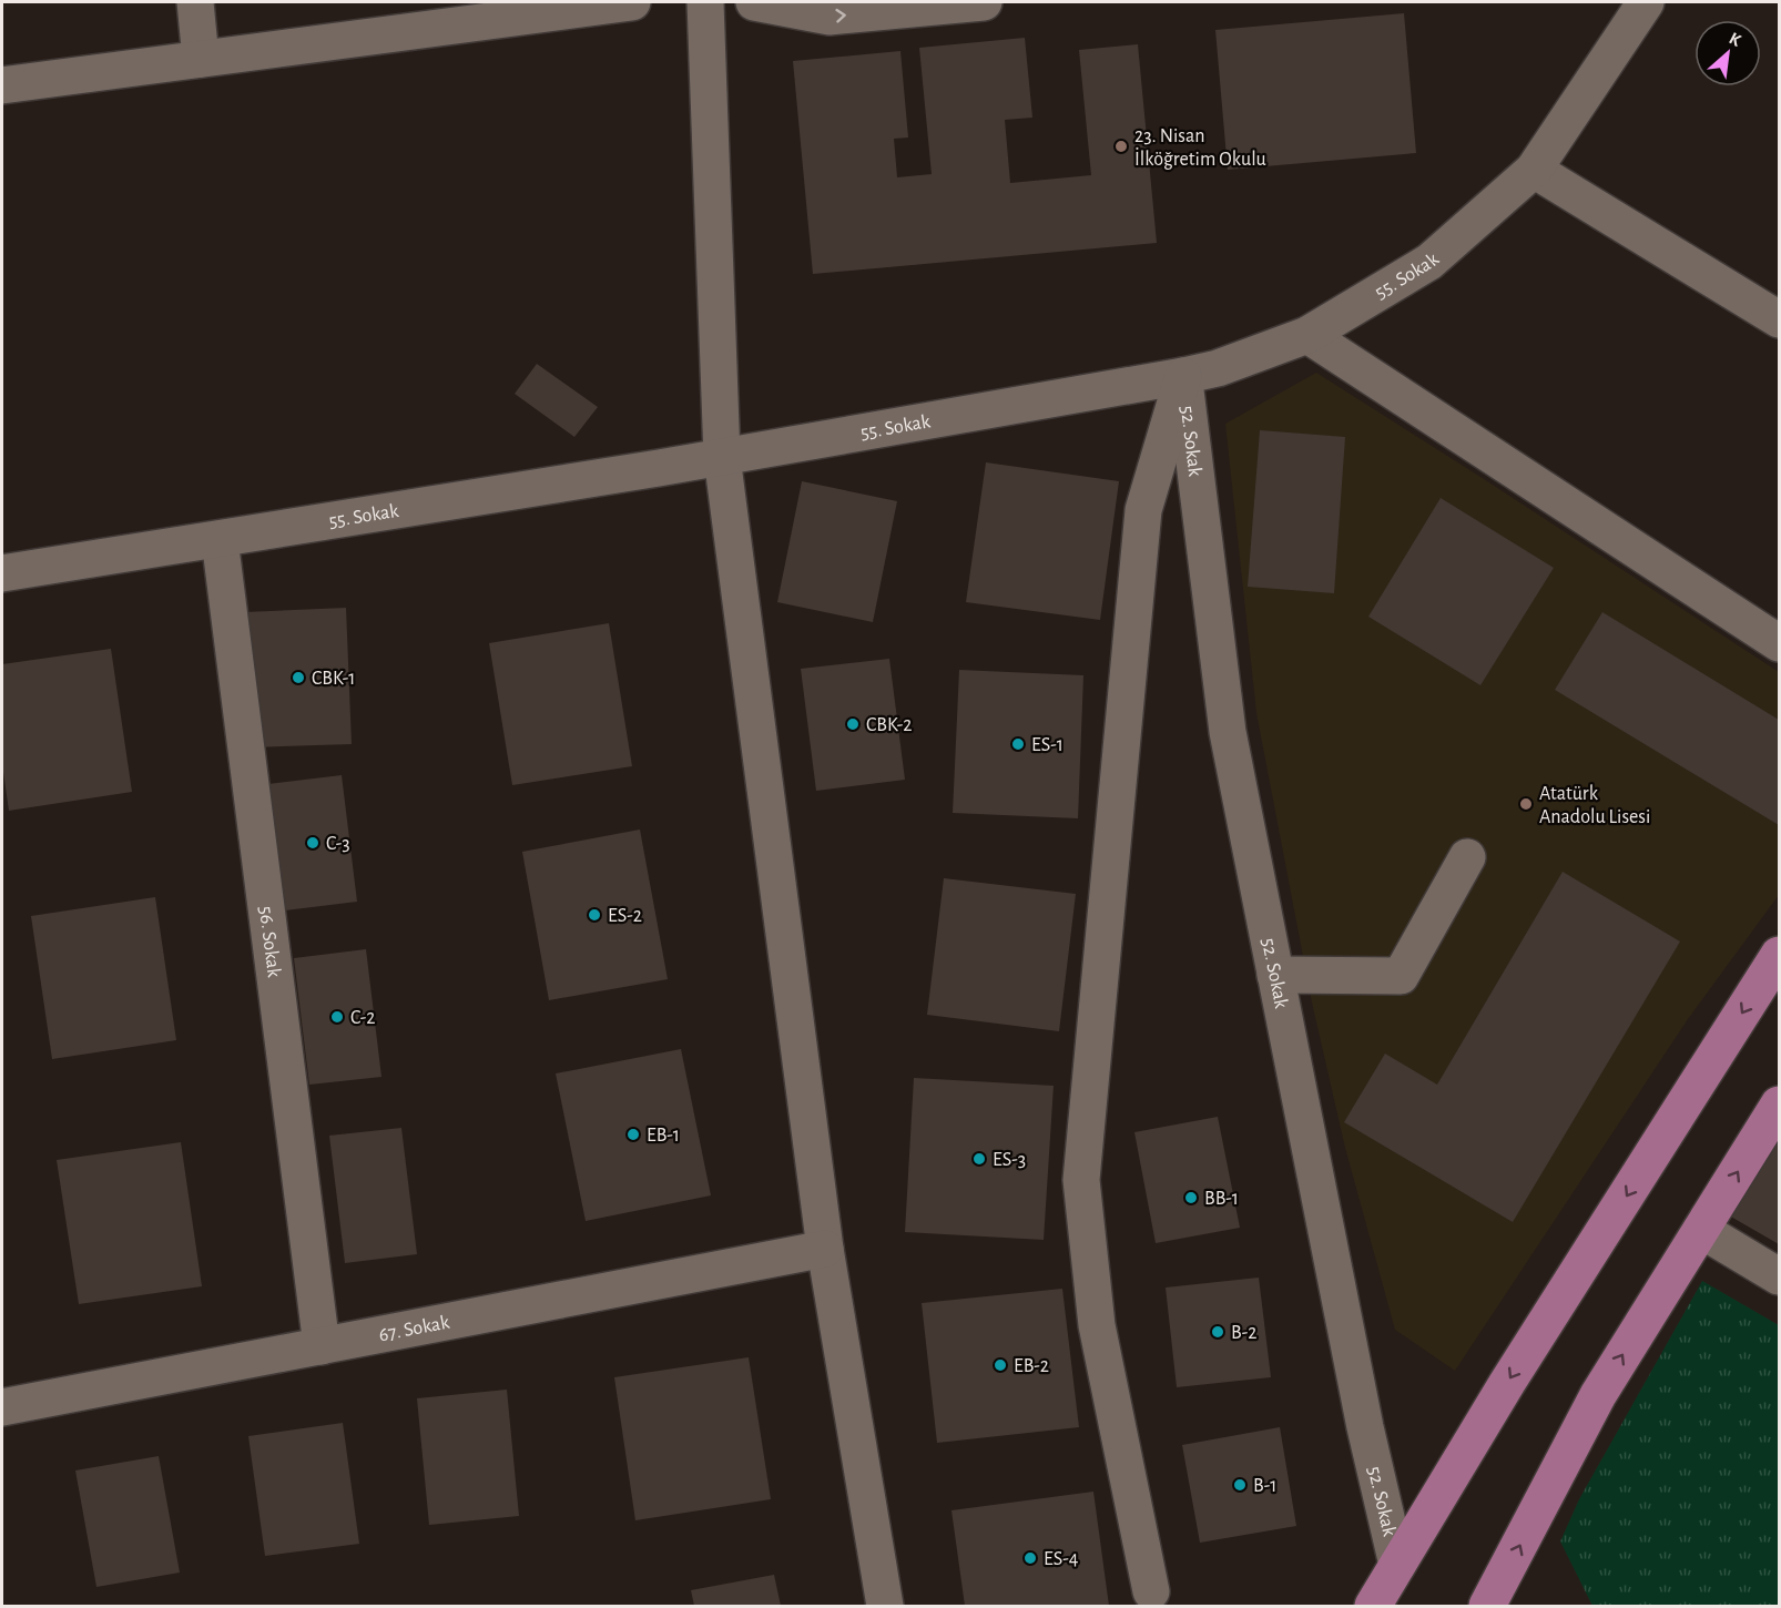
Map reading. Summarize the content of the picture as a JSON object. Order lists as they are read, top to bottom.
{
  "streets": {
    "street": [
      "55. Sokak",
      "52. Sokak",
      "56. Sokak",
      "67. Sokak"
    ]
  },
  "crossings": [
    ["55. Sokak", "52. Sokak"],
    ["55. Sokak", "56. Sokak"],
    ["56. Sokak", "67. Sokak"]
  ],
  "places": [
    "23. Nisan İlköğretim Okulu",
    "CBK-1",
    "CBK-2",
    "ES-1",
    "Atatürk Anadolu Lisesi",
    "C-3",
    "ES-2",
    "C-2",
    "EB-1",
    "ES-3",
    "BB-1",
    "B-2",
    "EB-2",
    "B-1",
    "ES-4"
  ],
  "north": "top right"
}
